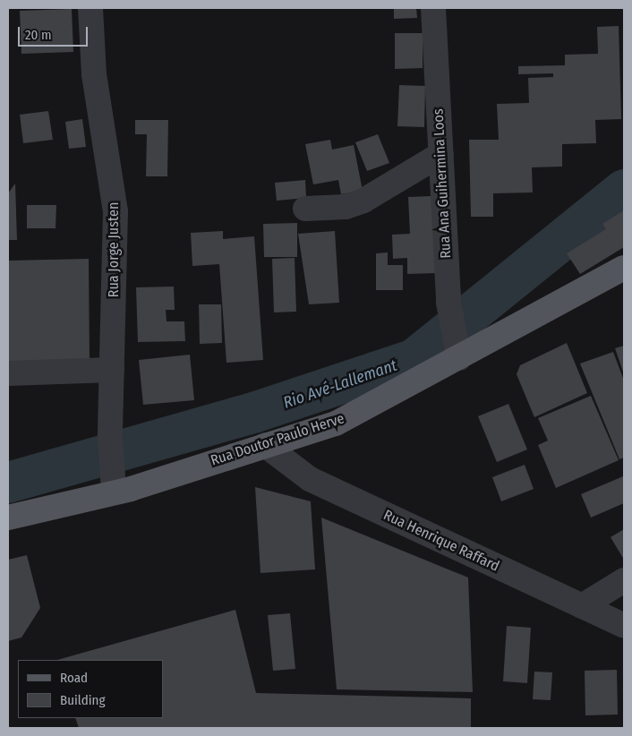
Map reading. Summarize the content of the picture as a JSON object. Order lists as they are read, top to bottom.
{
  "streets": {
    "main road": ["Rua Doutor Paulo Herve"],
    "street": ["Rua Ana Guihermina Loos", "Rua Jorge Justen", "Rua Henrique Raffard"]
  },
  "crossings": [
    ["Rua Ana Guihermina Loos", "Rua Doutor Paulo Herve"],
    ["Rua Jorge Justen", "Rua Doutor Paulo Herve"],
    ["Rua Doutor Paulo Herve", "Rua Henrique Raffard"]
  ],
  "water": ["Rio Avé‐Lallemant"],
  "legend": ["Road", "Building"],
  "scale_bar": "20 m"
}
